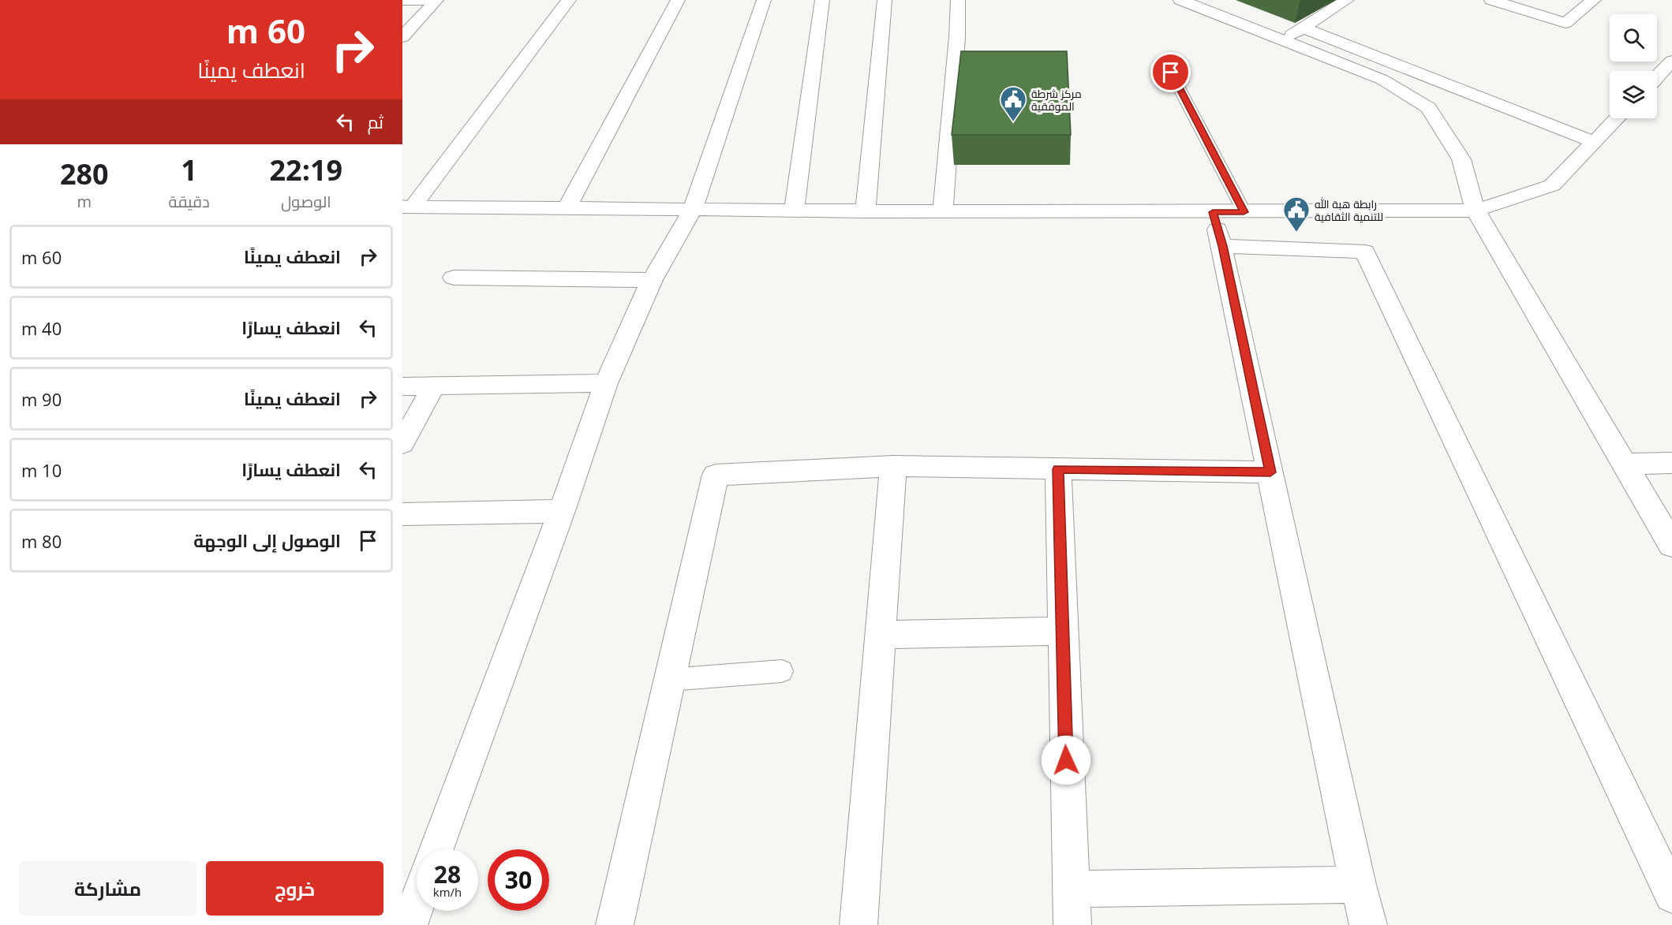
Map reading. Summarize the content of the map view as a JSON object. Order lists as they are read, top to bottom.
{
  "places": {
    "public building": ["مركز شرطة الموفقية", "رابطة هبة الله للتنمية الثقافية"]
  },
  "page": {
    "turn": ["60 m", "انعطف يمينًا"],
    "then": "ثم",
    "eta": [
      "22:19",
      "الوصول",
      "1",
      "دقيقة",
      "280",
      "m"
    ],
    "list": [
      {
        "name": "انعطف يمينًا",
        "value": "60 m"
      },
      {
        "name": "انعطف يسارًا",
        "value": "40 m"
      },
      {
        "name": "انعطف يمينًا",
        "value": "90 m"
      },
      {
        "name": "انعطف يسارًا",
        "value": "10 m"
      },
      {
        "name": "الوصول إلى الوجهة",
        "value": "80 m"
      }
    ],
    "speed": "28 km/h",
    "limit": "30",
    "buttons": ["خروج", "مشاركة"]
  }
}
